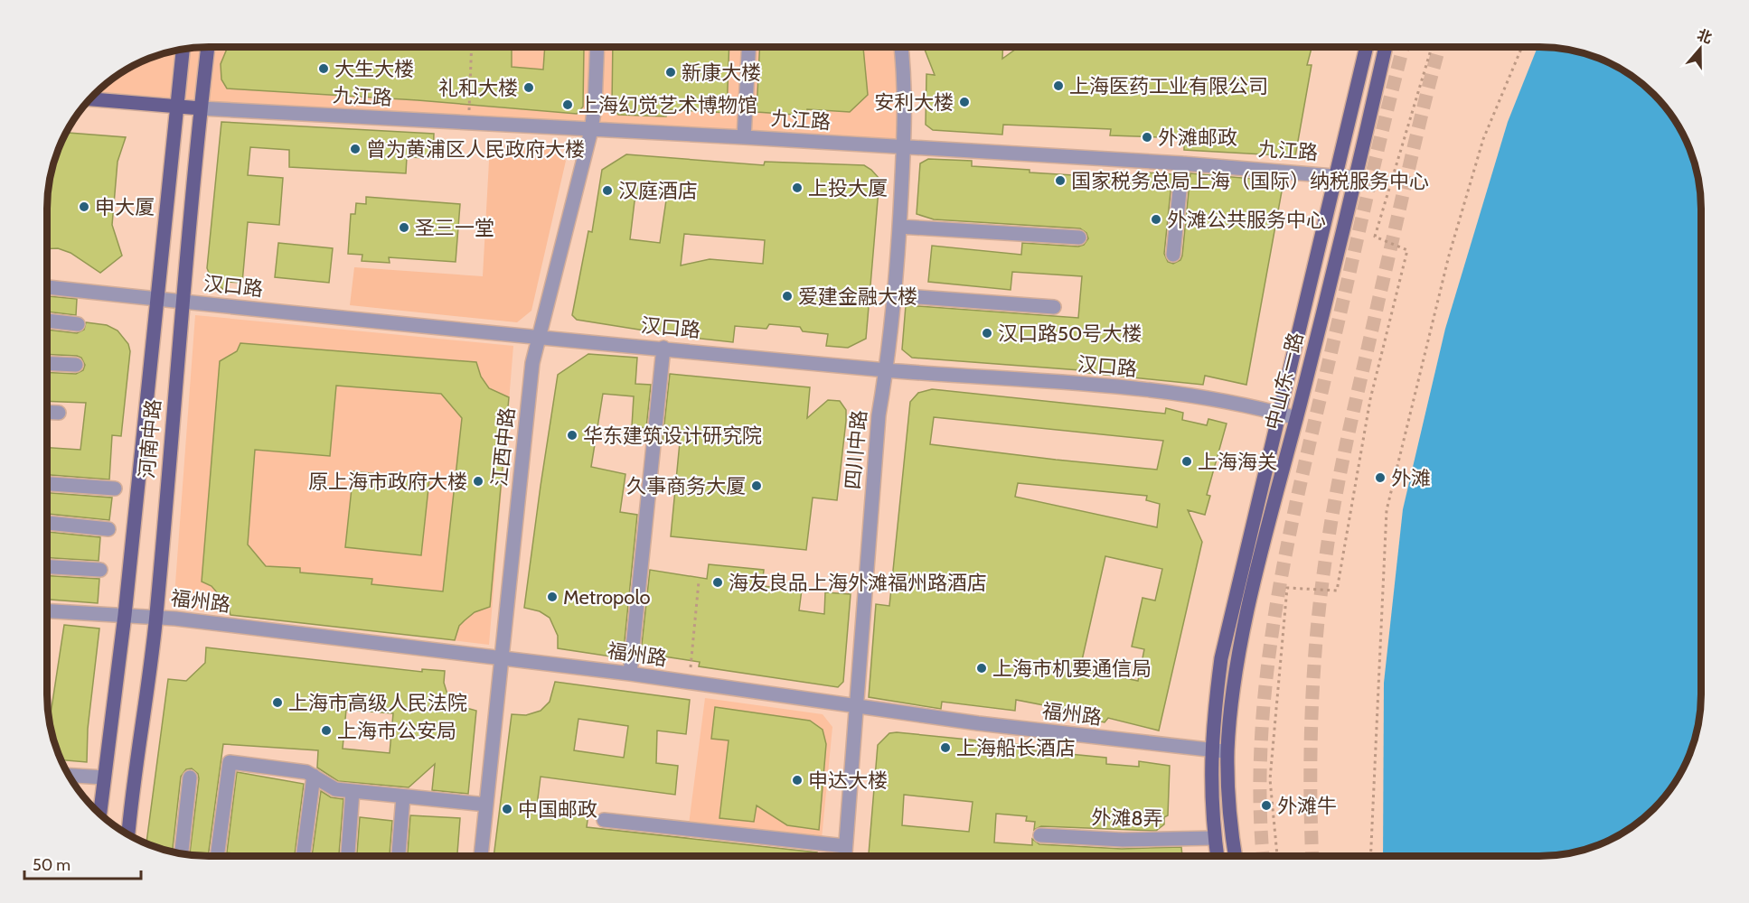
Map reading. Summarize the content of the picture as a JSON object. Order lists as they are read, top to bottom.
{
  "streets": {
    "main road": ["九江路", "中山东一路", "河南中路"],
    "street": [
      "汉口路",
      "江西中路",
      "四川中路",
      "福州路",
      "外滩8弄"
    ]
  },
  "crossings": [
    ["九江路", "中山东一路"],
    ["九江路", "河南中路"],
    ["九江路", "江西中路"],
    ["九江路", "四川中路"],
    ["汉口路", "中山东一路"],
    ["汉口路", "河南中路"],
    ["汉口路", "江西中路"],
    ["汉口路", "四川中路"],
    ["中山东一路", "福州路"],
    ["中山东一路", "外滩8弄"],
    ["河南中路", "福州路"],
    ["江西中路", "福州路"],
    ["四川中路", "福州路"]
  ],
  "places": [
    "大生大楼",
    "新康大楼",
    "上海医药工业有限公司",
    "礼和大楼",
    "安利大楼",
    "上海幻觉艺术博物馆",
    "外滩邮政",
    "曾为黄浦区人民政府大楼",
    "国家税务总局上海（国际）纳税服务中心",
    "上投大厦",
    "汉庭酒店",
    "申大厦",
    "外滩公共服务中心",
    "圣三一堂",
    "爱建金融大楼",
    "汉口路50号大楼",
    "华东建筑设计研究院",
    "上海海关",
    "外滩",
    "原上海市政府大楼",
    "久事商务大厦",
    "海友良品上海外滩福州路酒店",
    "Metropolo",
    "上海市机要通信局",
    "上海市高级人民法院",
    "上海市公安局",
    "上海船长酒店",
    "申达大楼",
    "外滩牛",
    "中国邮政"
  ],
  "scale_bar": "50 m",
  "north": "top"
}
